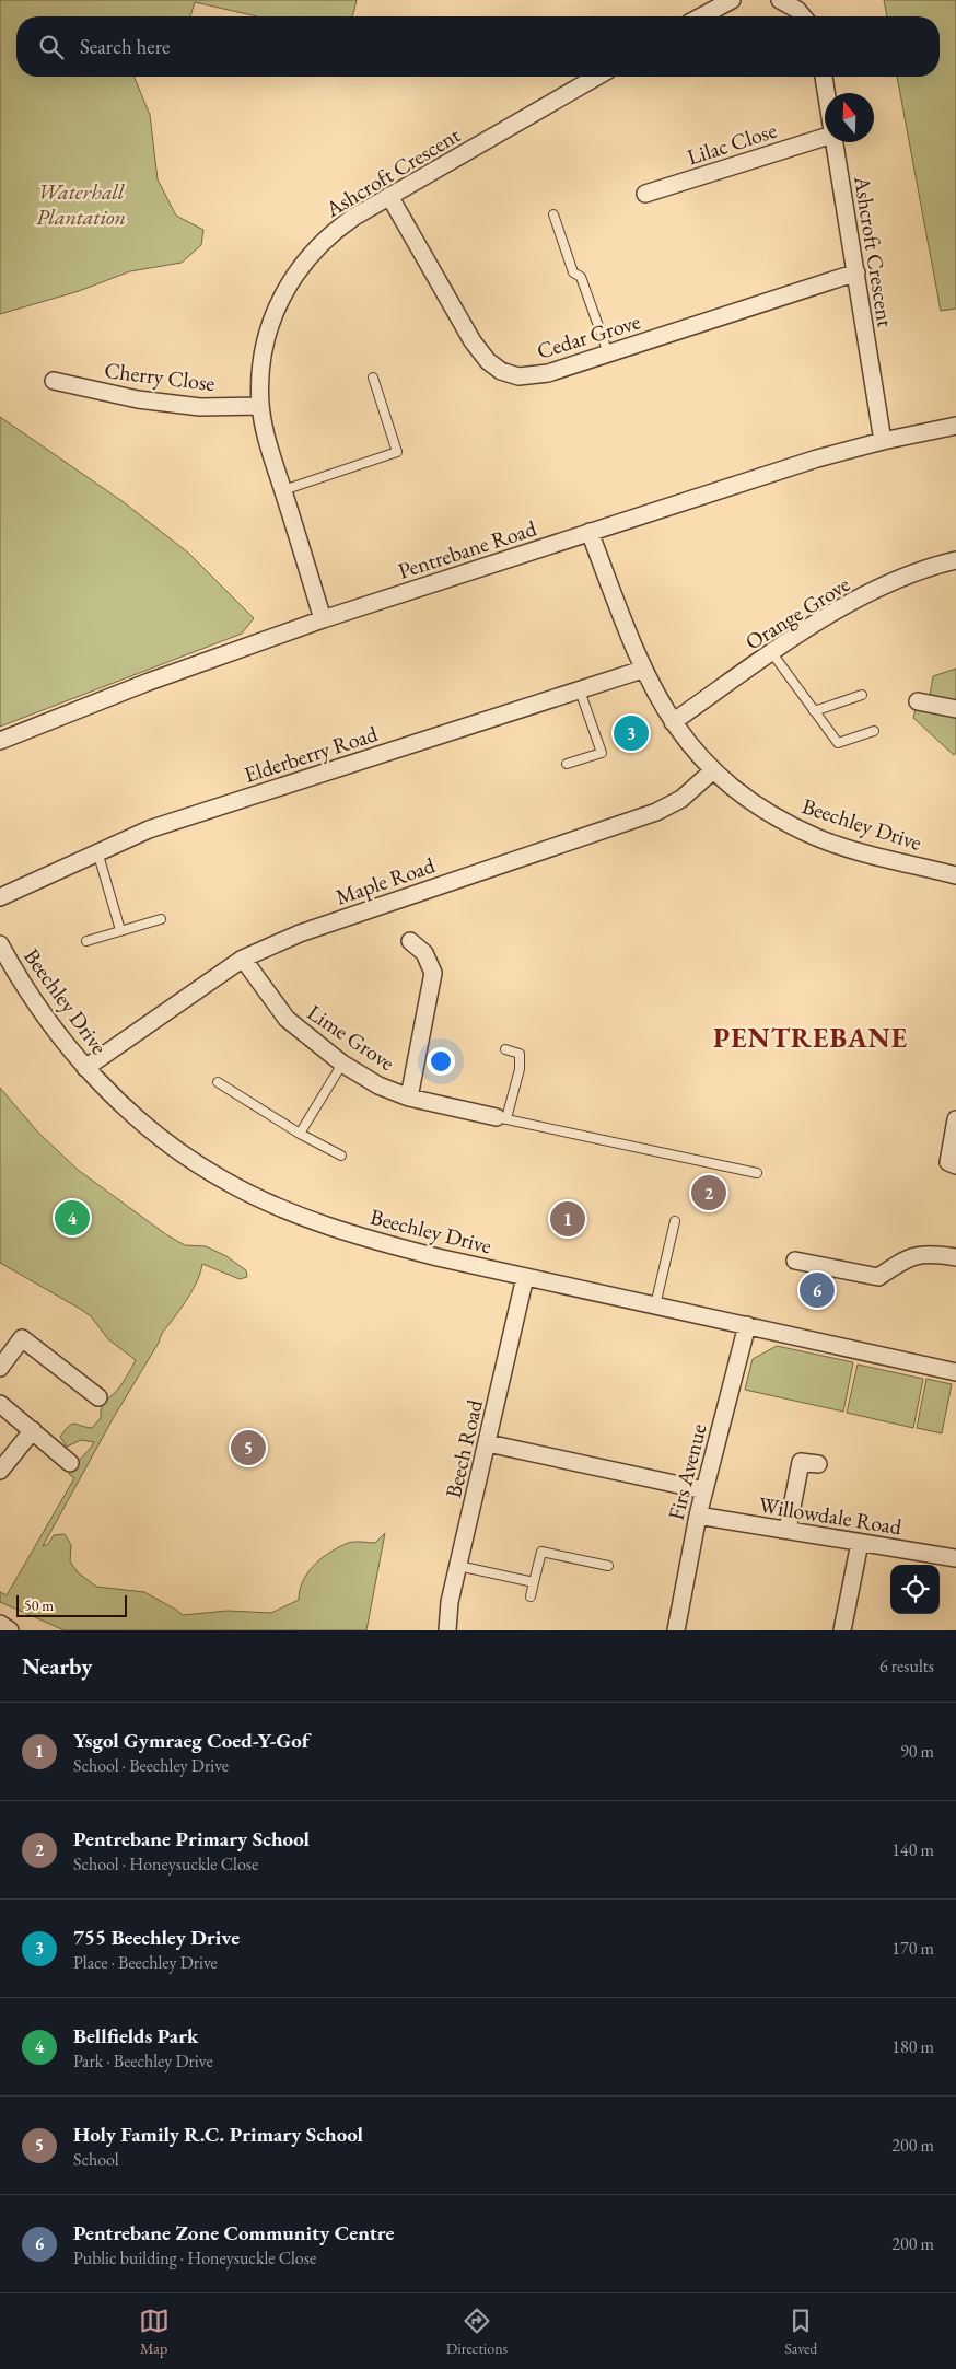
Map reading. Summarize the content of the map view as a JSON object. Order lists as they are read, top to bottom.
{
  "streets": {
    "street": [
      "Lilac Close",
      "Ashcroft Crescent",
      "Cedar Grove",
      "Cherry Close",
      "Pentrebane Road",
      "Orange Grove",
      "Elderberry Road",
      "Beechley Drive",
      "Maple Road",
      "Lime Grove",
      "Beech Road",
      "Firs Avenue",
      "Willowdale Road"
    ]
  },
  "crossings": [
    ["Ashcroft Crescent", "Cedar Grove"],
    ["Ashcroft Crescent", "Cherry Close"],
    ["Ashcroft Crescent", "Pentrebane Road"],
    ["Pentrebane Road", "Beechley Drive"],
    ["Orange Grove", "Beechley Drive"],
    ["Elderberry Road", "Beechley Drive"],
    ["Beechley Drive", "Maple Road"],
    ["Beechley Drive", "Beech Road"],
    ["Beechley Drive", "Firs Avenue"],
    ["Maple Road", "Lime Grove"],
    ["Firs Avenue", "Willowdale Road"]
  ],
  "districts": ["PENTREBANE"],
  "parks": ["Waterhall Plantation"],
  "scale_bar": "50 m",
  "north": "top",
  "page": {
    "search": "Search here",
    "pins": [
      "3",
      "2",
      "4",
      "1",
      "6",
      "5"
    ],
    "scale": "50 m",
    "heading": ["Nearby", "6 results"],
    "list": [
      {
        "mark": "1",
        "name": "Ysgol Gymraeg Coed-Y-Gof",
        "note": "School · Beechley Drive",
        "value": "90 m"
      },
      {
        "mark": "2",
        "name": "Pentrebane Primary School",
        "note": "School · Honeysuckle Close",
        "value": "140 m"
      },
      {
        "mark": "3",
        "name": "755 Beechley Drive",
        "note": "Place · Beechley Drive",
        "value": "170 m"
      },
      {
        "mark": "4",
        "name": "Bellfields Park",
        "note": "Park · Beechley Drive",
        "value": "180 m"
      },
      {
        "mark": "5",
        "name": "Holy Family R.C. Primary School",
        "note": "School",
        "value": "200 m"
      },
      {
        "mark": "6",
        "name": "Pentrebane Zone Community Centre",
        "note": "Public building · Honeysuckle Close",
        "value": "200 m"
      }
    ],
    "nav": ["Map", "Directions", "Saved"]
  }
}
